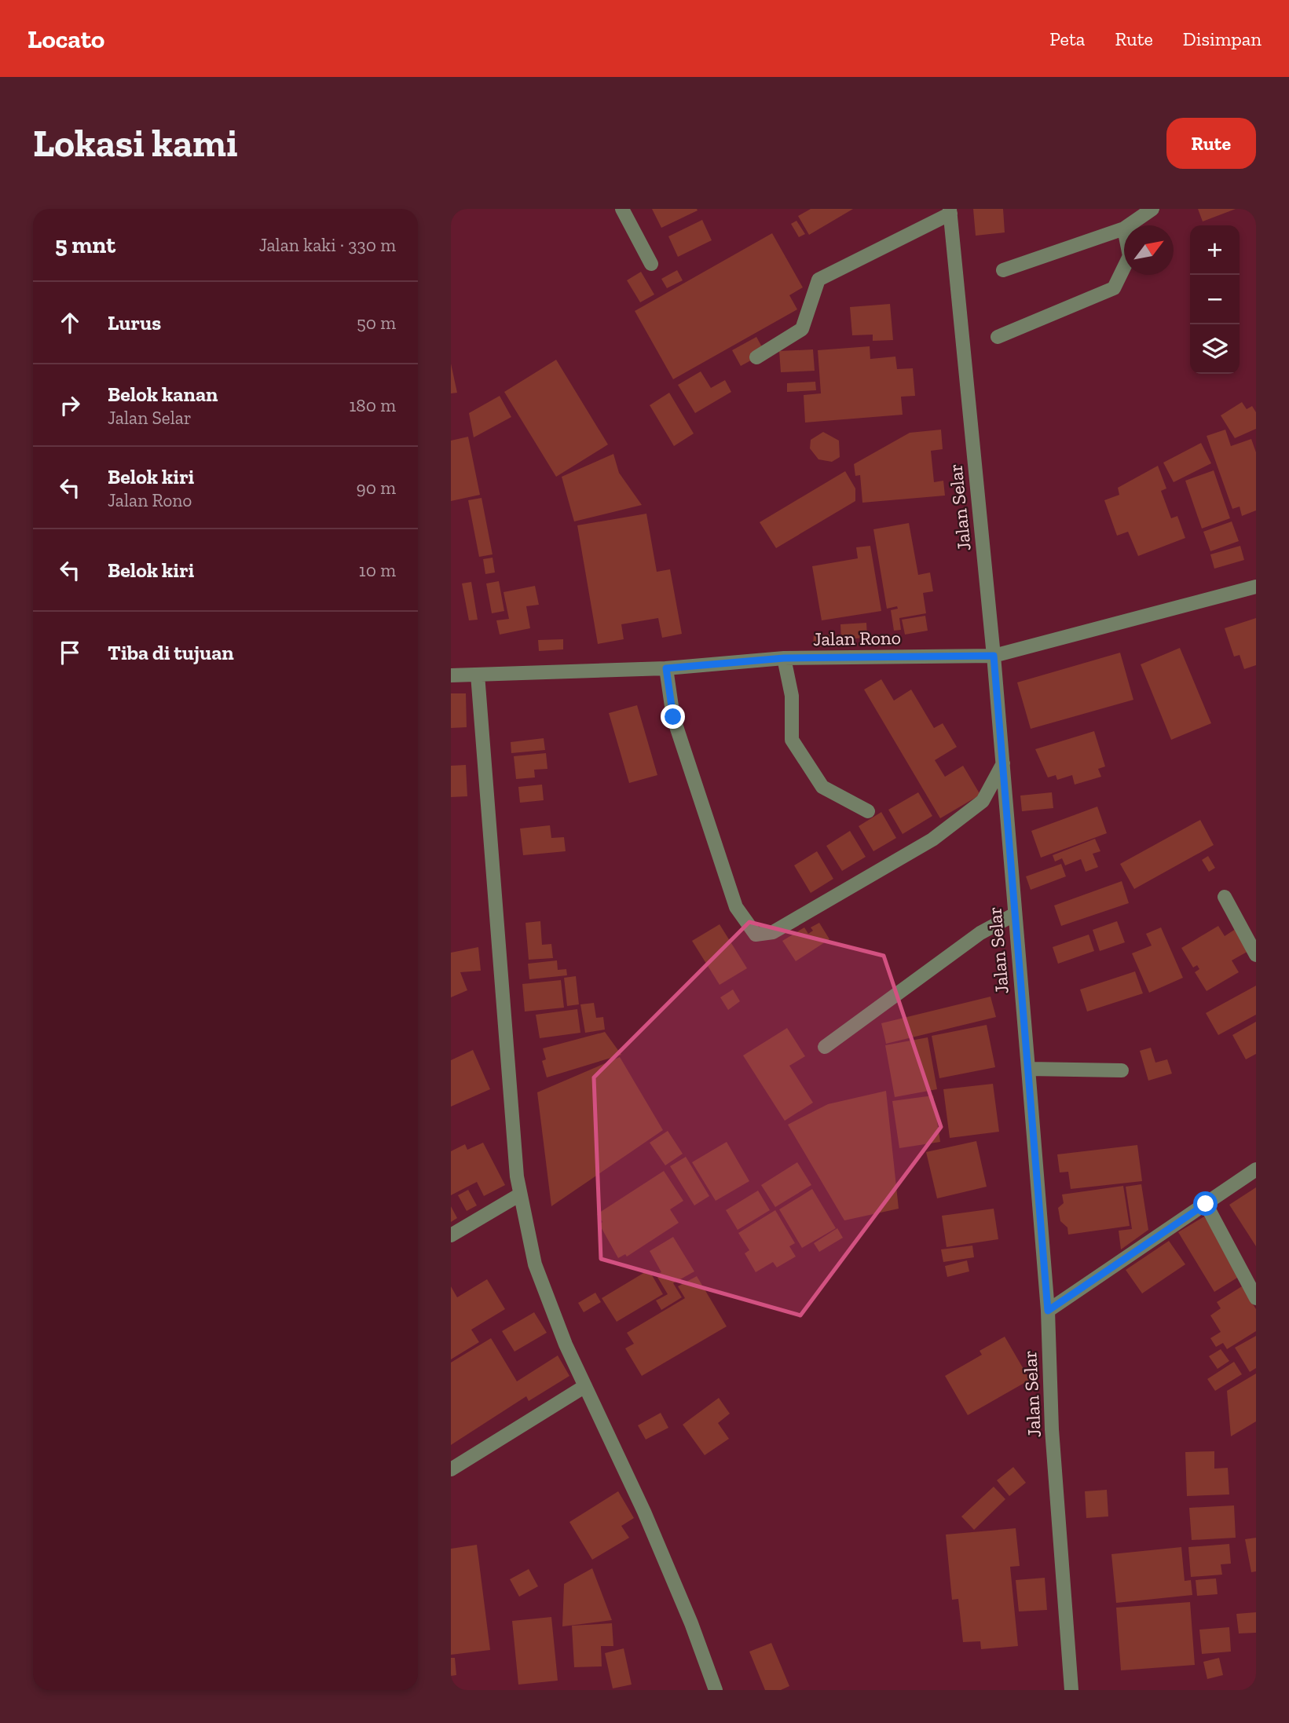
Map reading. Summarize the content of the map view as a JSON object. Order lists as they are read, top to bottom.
{
  "streets": {
    "street": ["Jalan Selar", "Jalan Rono"]
  },
  "crossings": [
    ["Jalan Selar", "Jalan Rono"]
  ],
  "north": "top right",
  "page": {
    "header": "Locato",
    "nav": ["Peta", "Rute", "Disimpan"],
    "buttons": "Rute",
    "title": "Lokasi kami",
    "heading": ["5 mnt", "Jalan kaki · 330 m"],
    "map_buttons": ["+", "−"],
    "list": [
      ["Lurus", "50 m"],
      ["Belok kanan", "Jalan Selar", "180 m"],
      ["Belok kiri", "Jalan Rono", "90 m"],
      ["Belok kiri", "10 m"],
      "Tiba di tujuan"
    ]
  }
}
